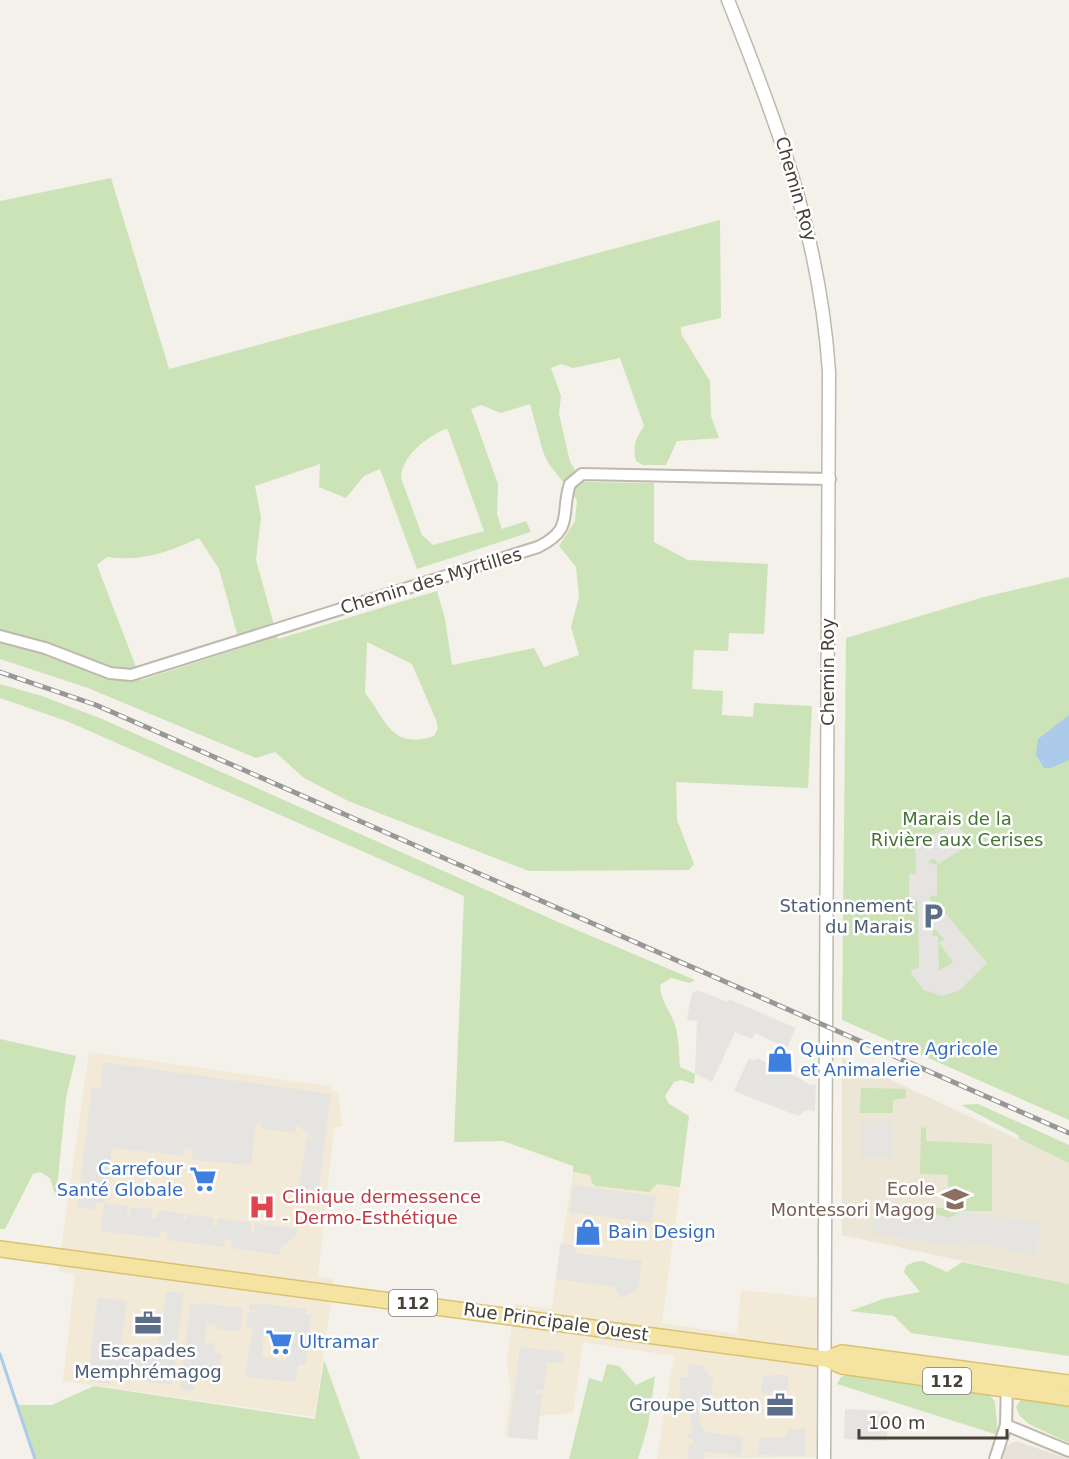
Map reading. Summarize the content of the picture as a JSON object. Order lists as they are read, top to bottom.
{
  "streets": {
    "main road": ["112", "Rue Principale Ouest"],
    "street": ["Chemin Roy", "Chemin des Myrtilles"]
  },
  "crossings": [
    ["Chemin Roy", "Chemin des Myrtilles"],
    ["Chemin Roy", "Rue Principale Ouest"]
  ],
  "parks": ["Marais de la Rivière aux Cerises"],
  "places": {
    "parking": ["Stationnement du Marais"],
    "shop": ["Quinn Centre Agricole et Animalerie", "Bain Design"],
    "supermarket": ["Carrefour Santé Globale", "Ultramar"],
    "school or university": ["Ecole Montessori Magog"],
    "hospital": ["Clinique dermessence - Dermo-Esthétique"],
    "office": ["Escapades Memphrémagog", "Groupe Sutton"]
  },
  "scale_bar": "100 m"
}
